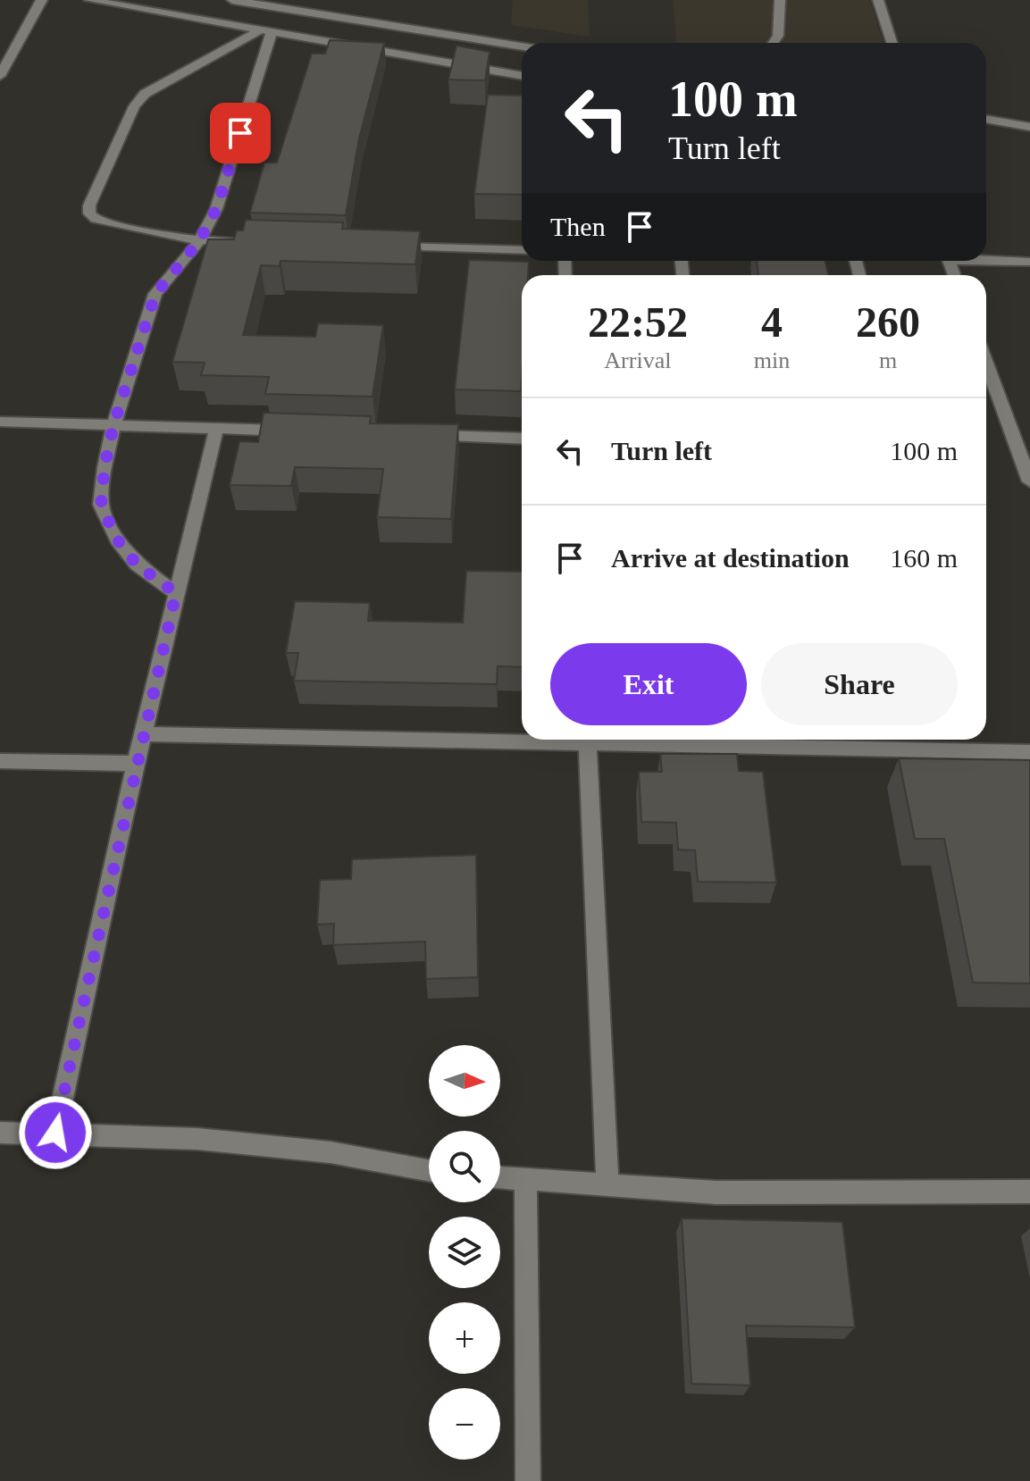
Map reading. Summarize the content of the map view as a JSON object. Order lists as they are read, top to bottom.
{
  "north": "right",
  "page": {
    "turn": ["100 m", "Turn left"],
    "then": "Then",
    "eta": [
      "22:52",
      "Arrival",
      "4",
      "min",
      "260",
      "m"
    ],
    "list": [
      {
        "name": "Turn left",
        "value": "100 m"
      },
      {
        "name": "Arrive at destination",
        "value": "160 m"
      }
    ],
    "buttons": ["Exit", "Share"],
    "map_buttons": ["+", "−"]
  }
}
